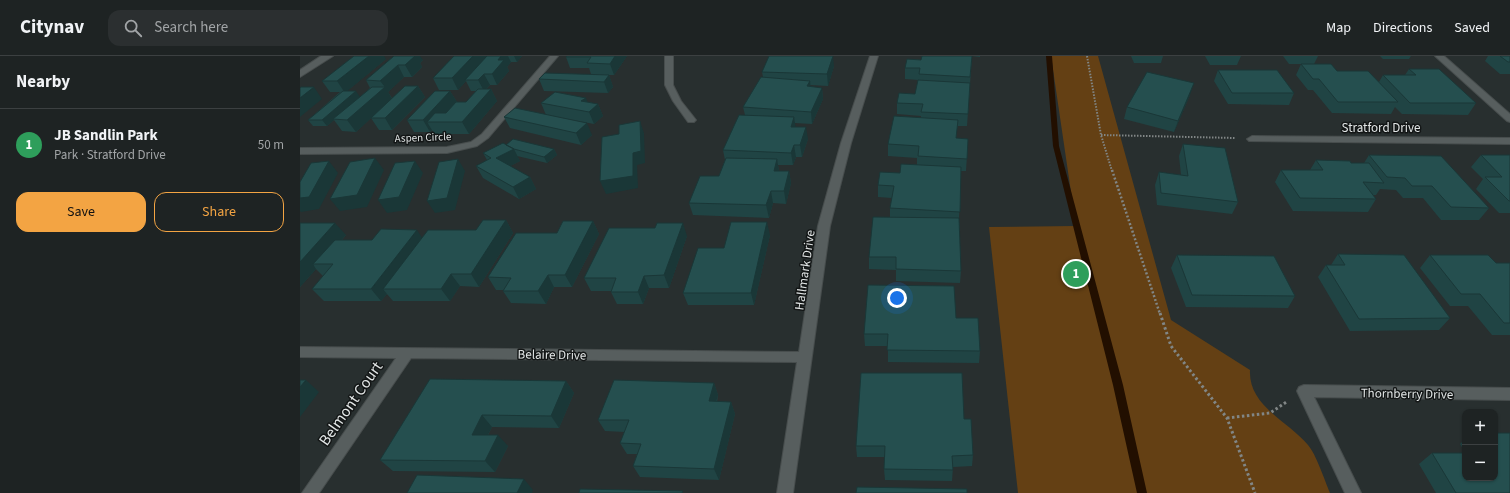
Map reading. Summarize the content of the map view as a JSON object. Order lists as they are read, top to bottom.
{
  "streets": {
    "street": [
      "Stratford Drive",
      "Aspen Circle",
      "Hallmark Drive",
      "Belaire Drive",
      "Thornberry Drive",
      "Belmont Court"
    ]
  },
  "crossings": [
    ["Hallmark Drive", "Belaire Drive"],
    ["Belaire Drive", "Belmont Court"]
  ],
  "page": {
    "header": "Citynav",
    "search": "Search here",
    "nav": ["Map", "Directions", "Saved"],
    "heading": "Nearby",
    "list": [
      {
        "mark": "1",
        "name": "JB Sandlin Park",
        "note": "Park · Stratford Drive",
        "value": "50 m"
      }
    ],
    "buttons": ["Save", "Share"],
    "pins": "1",
    "map_buttons": ["+", "−"]
  }
}
